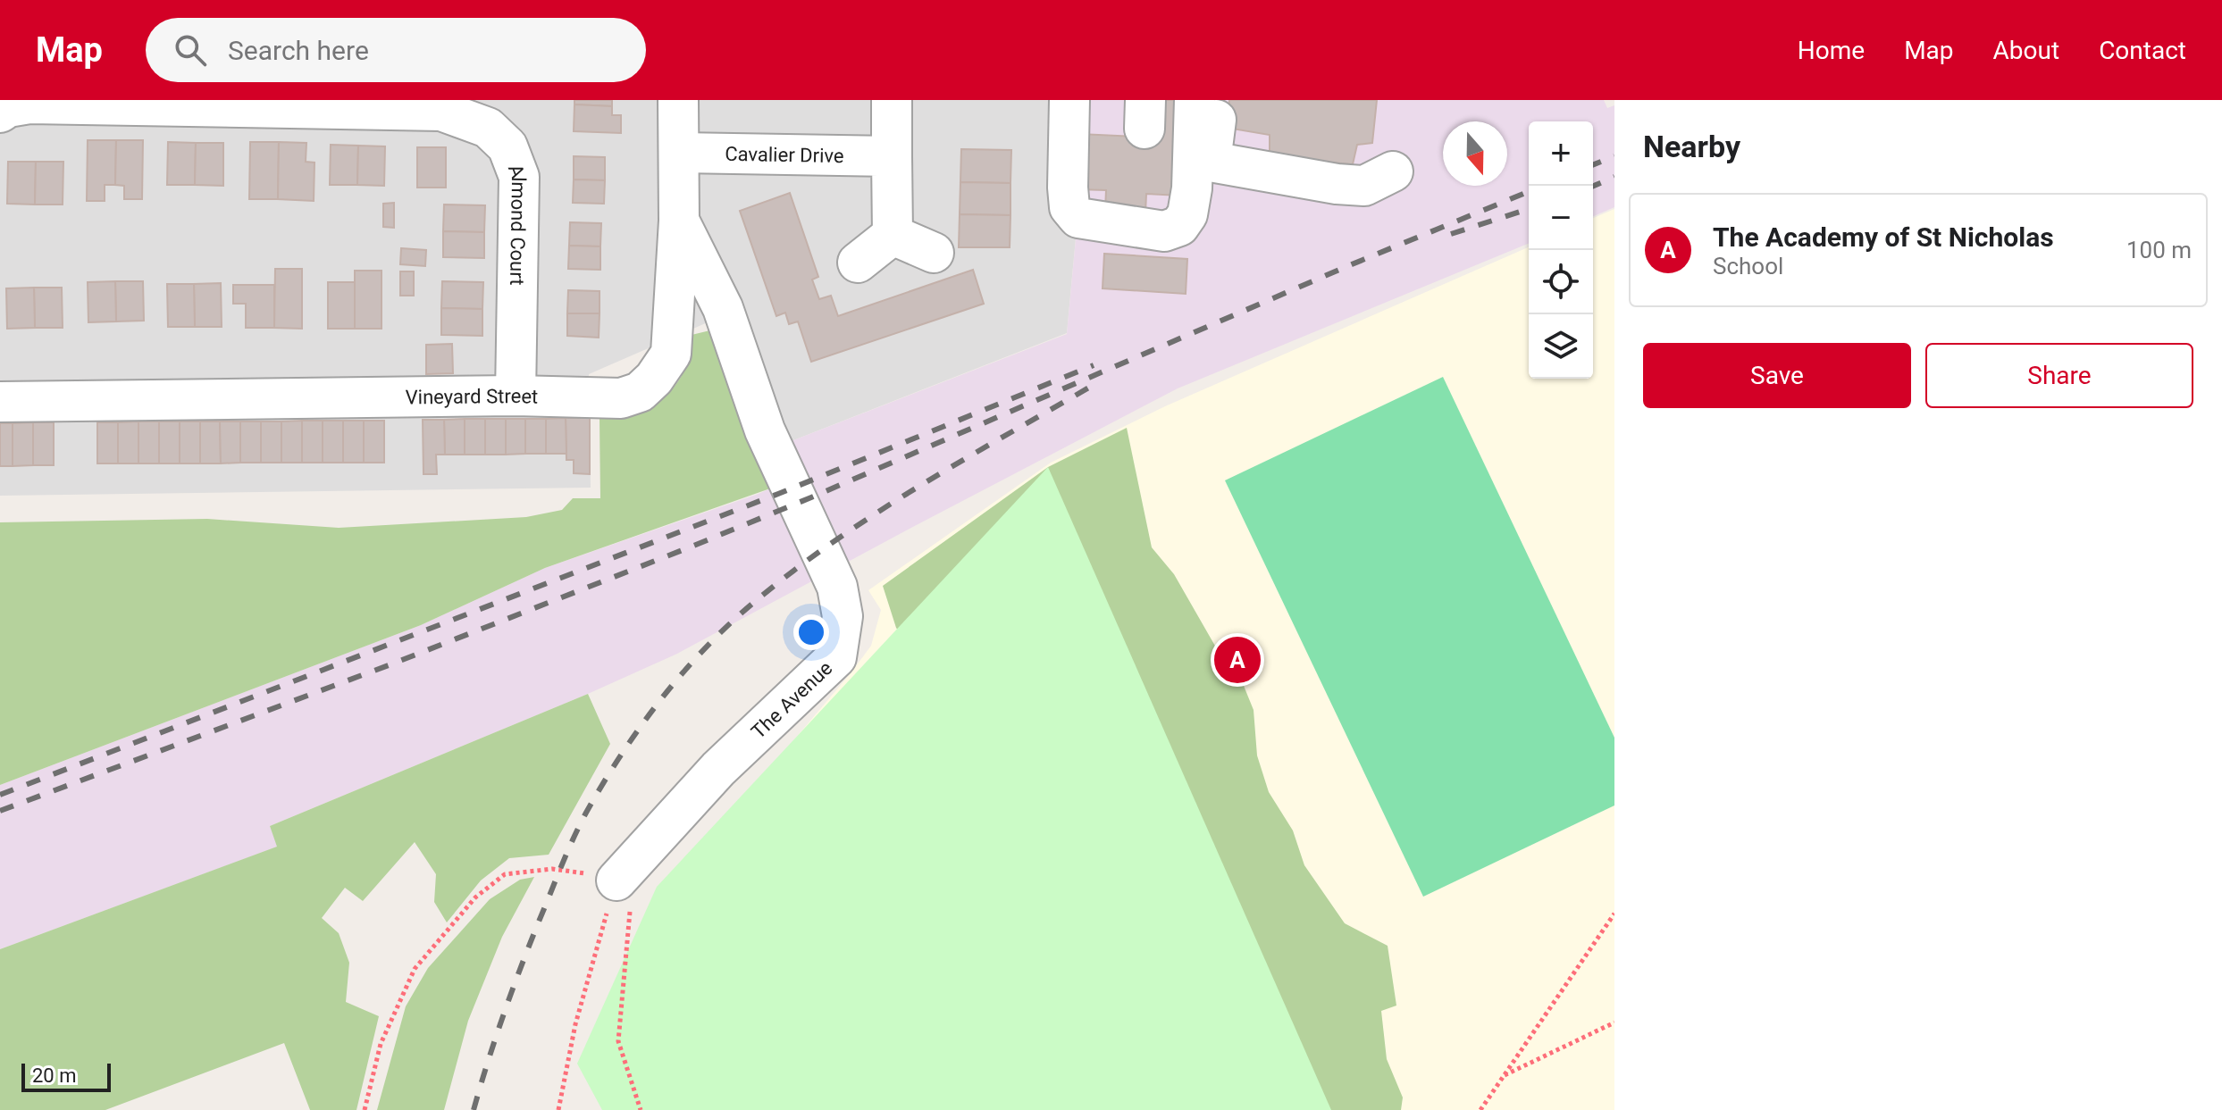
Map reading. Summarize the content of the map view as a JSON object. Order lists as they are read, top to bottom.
{
  "streets": {
    "street": [
      "Cavalier Drive",
      "Almond Court",
      "Vineyard Street",
      "The Avenue"
    ]
  },
  "crossings": [
    ["Cavalier Drive", "Vineyard Street"],
    ["Almond Court", "Vineyard Street"],
    ["Vineyard Street", "The Avenue"]
  ],
  "scale_bar": "20 m",
  "north": "bottom",
  "page": {
    "header": "Map",
    "search": "Search here",
    "nav": [
      "Home",
      "Map",
      "About",
      "Contact"
    ],
    "heading": "Nearby",
    "map_buttons": ["+", "−"],
    "list": [
      {
        "mark": "A",
        "name": "The Academy of St Nicholas",
        "note": "School",
        "value": "100 m"
      }
    ],
    "buttons": ["Save", "Share"],
    "pins": "A",
    "scale": "20 m"
  }
}
